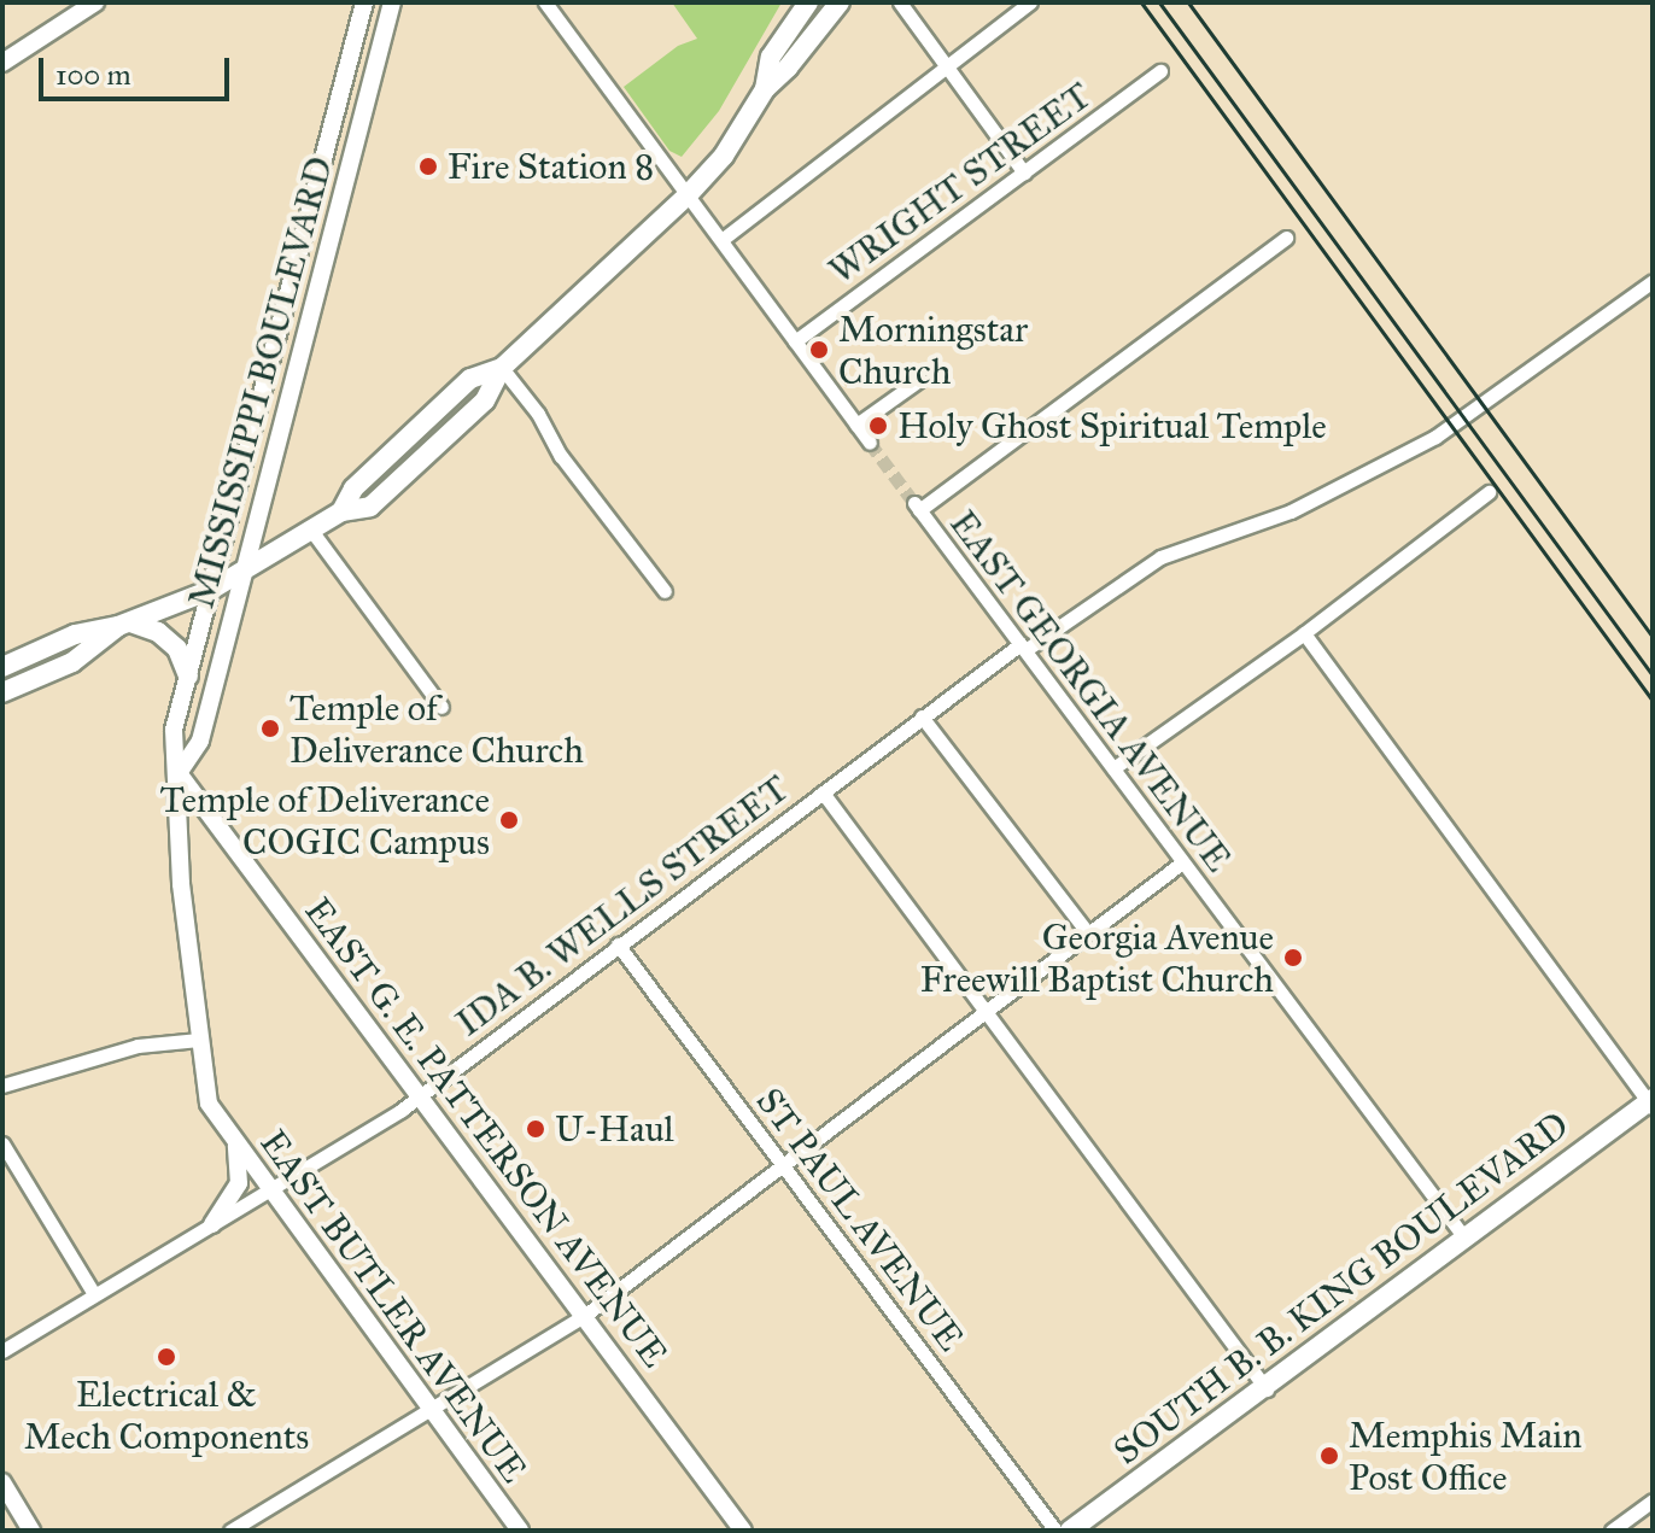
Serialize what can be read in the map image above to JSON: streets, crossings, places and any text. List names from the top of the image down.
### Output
{
  "streets": {
    "main road": ["SOUTH B. B. KING BOULEVARD"],
    "street": [
      "WRIGHT STREET",
      "MISSISSIPPI BOULEVARD",
      "EAST GEORGIA AVENUE",
      "IDA B. WELLS STREET",
      "EAST G. E. PATTERSON AVENUE",
      "ST PAUL AVENUE",
      "EAST BUTLER AVENUE"
    ]
  },
  "crossings": [
    ["MISSISSIPPI BOULEVARD", "EAST G. E. PATTERSON AVENUE"],
    ["MISSISSIPPI BOULEVARD", "EAST BUTLER AVENUE"],
    ["EAST GEORGIA AVENUE", "IDA B. WELLS STREET"],
    ["EAST GEORGIA AVENUE", "SOUTH B. B. KING BOULEVARD"],
    ["IDA B. WELLS STREET", "EAST G. E. PATTERSON AVENUE"],
    ["IDA B. WELLS STREET", "ST PAUL AVENUE"],
    ["IDA B. WELLS STREET", "EAST BUTLER AVENUE"]
  ],
  "places": [
    "Fire Station 8",
    "Morningstar Church",
    "Holy Ghost Spiritual Temple",
    "Temple of Deliverance Church",
    "Temple of Deliverance COGIC Campus",
    "Georgia Avenue Freewill Baptist Church",
    "U-Haul",
    "Electrical & Mech Components",
    "Memphis Main Post Office"
  ],
  "scale_bar": "100 m"
}
